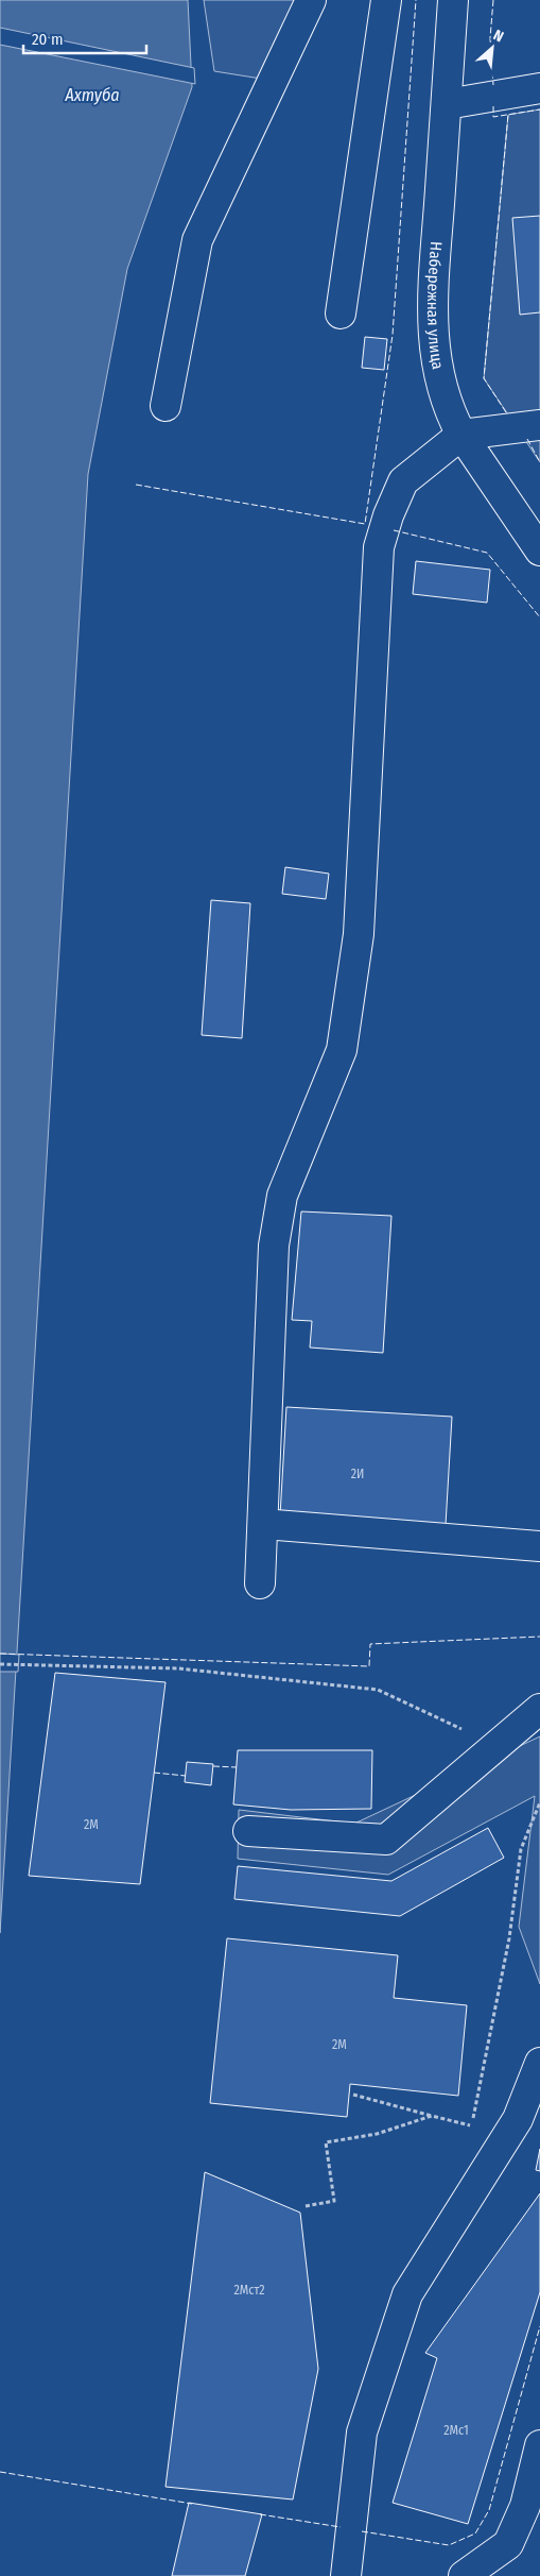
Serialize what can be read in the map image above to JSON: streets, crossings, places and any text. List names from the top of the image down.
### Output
{
  "streets": {
    "street": ["Набережная улица"]
  },
  "water": ["Ахтуба"],
  "house_numbers": [
    "2И",
    "2М",
    "2М",
    "2Мст2",
    "2Мс1"
  ],
  "scale_bar": "20 m",
  "north": "top right"
}
